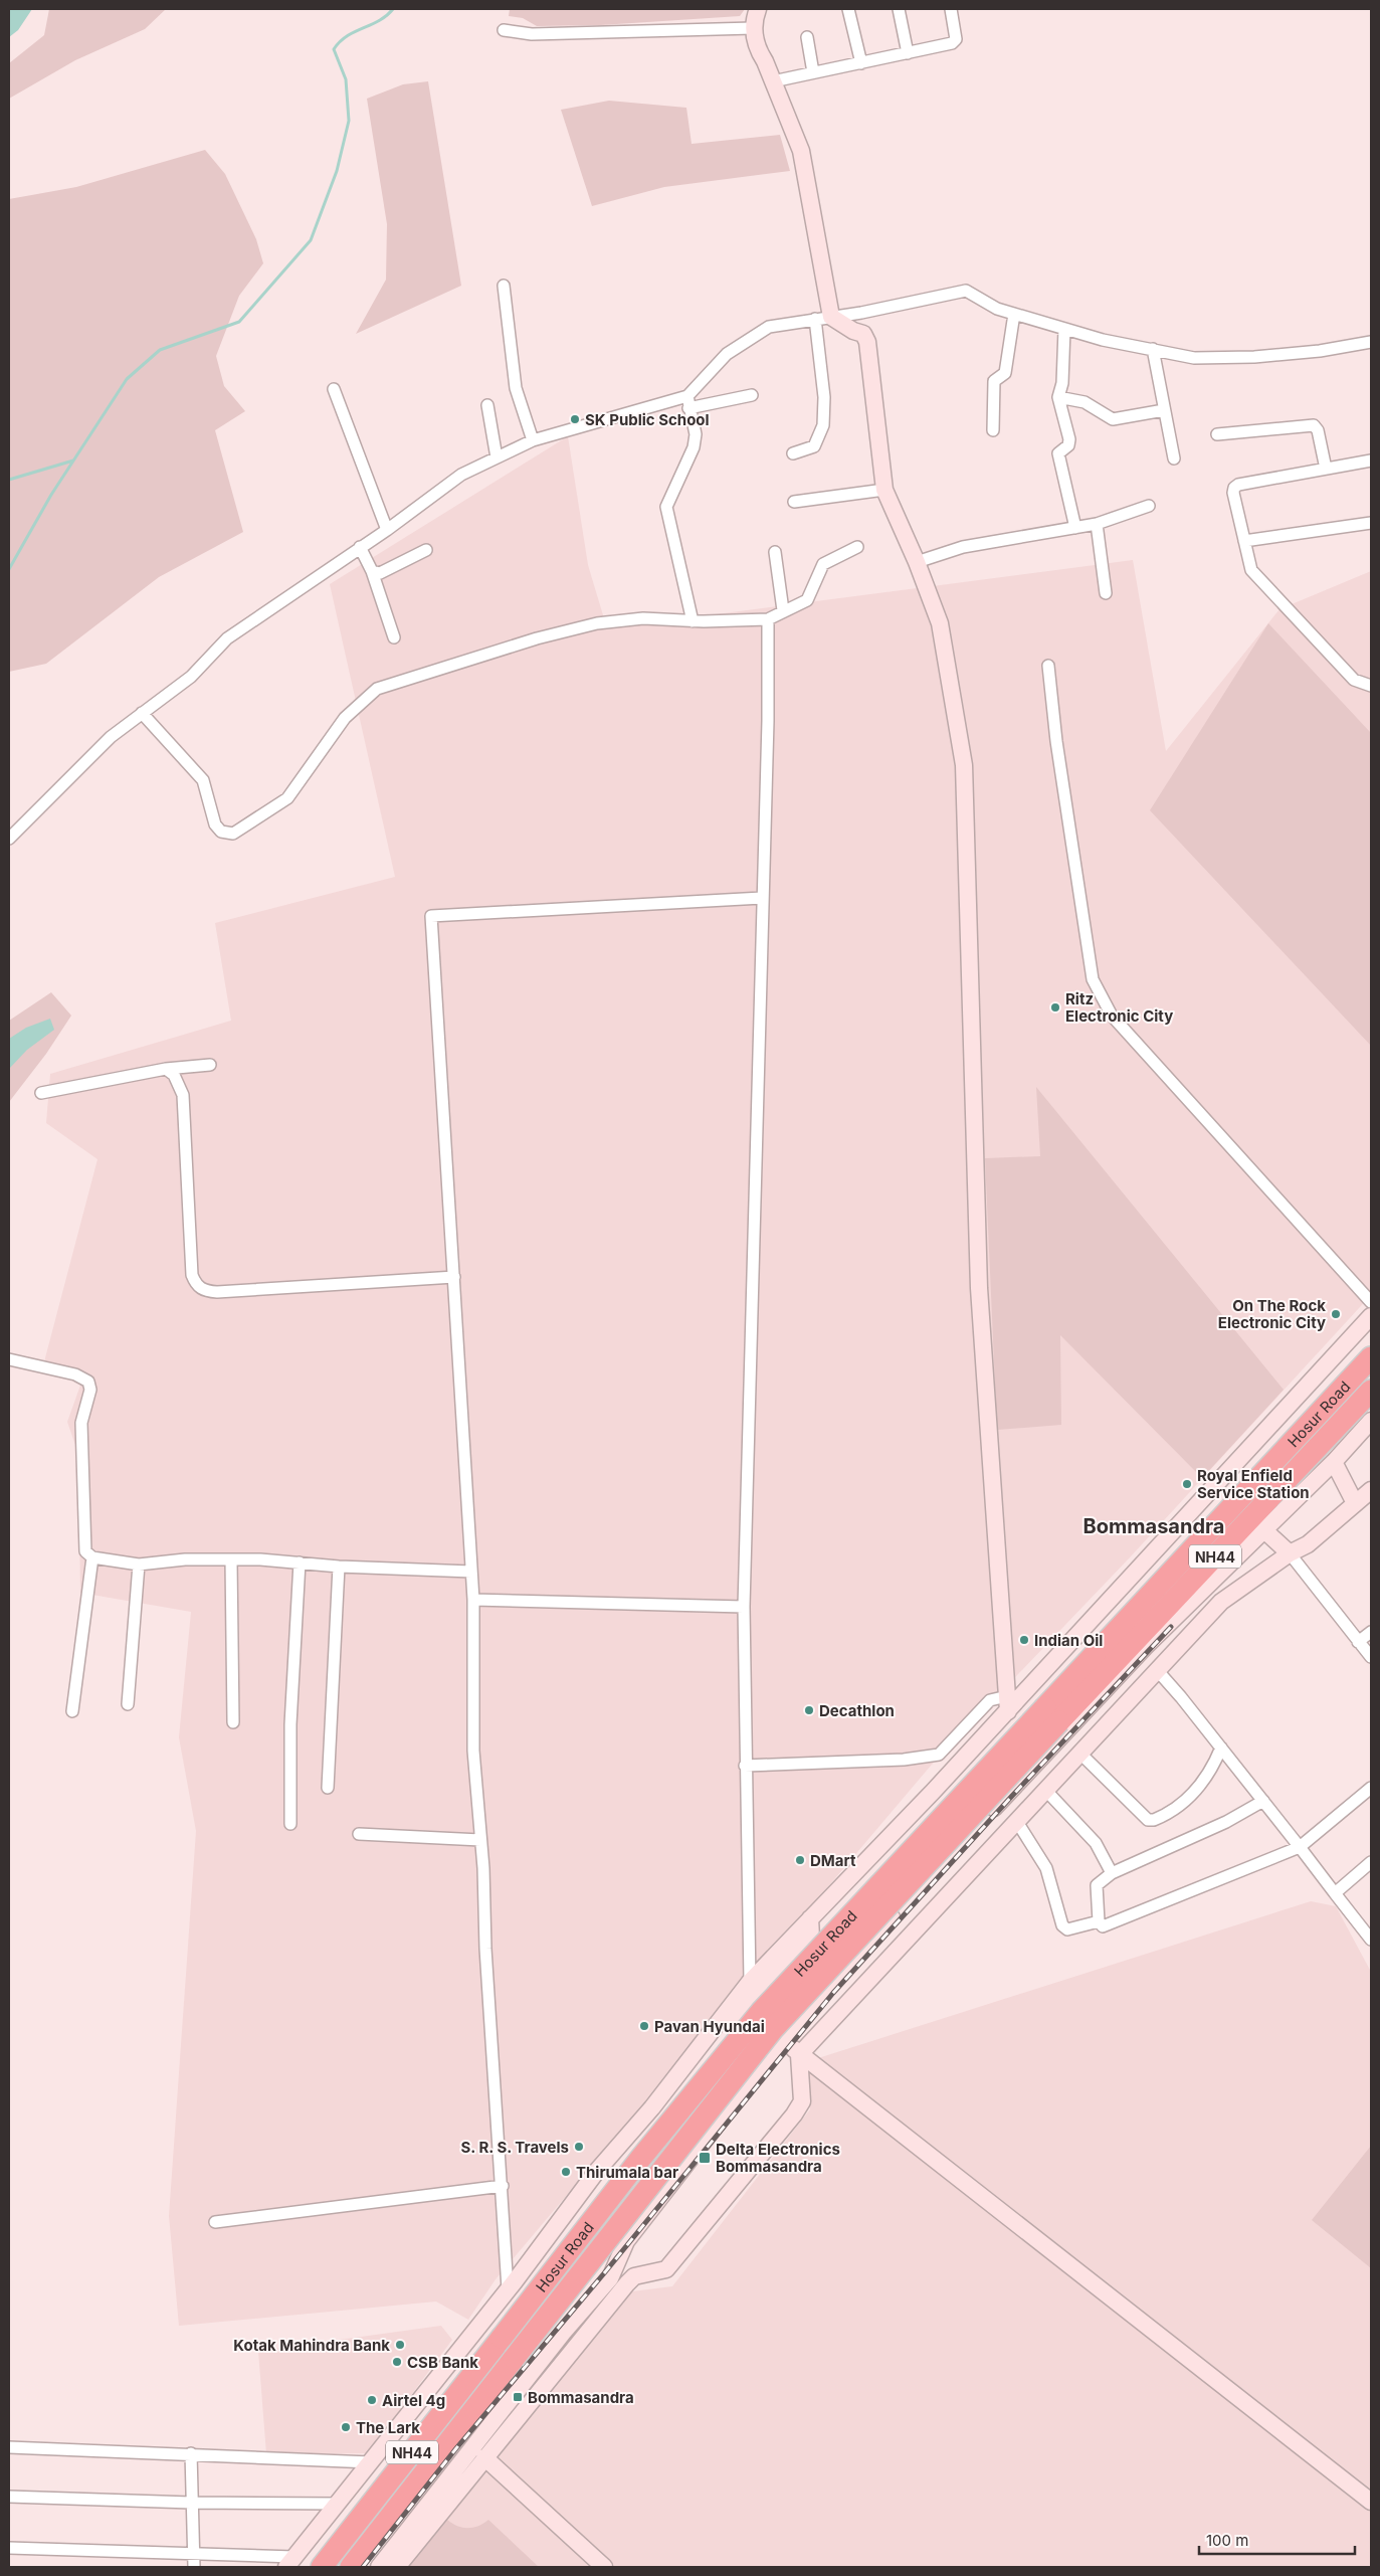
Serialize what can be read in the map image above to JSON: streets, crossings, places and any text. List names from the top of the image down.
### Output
{
  "streets": {
    "highway": ["Hosur Road", "NH44"]
  },
  "districts": ["Bommasandra"],
  "places": {
    "other": [
      "SK Public School",
      "Ritz Electronic City",
      "On The Rock Electronic City",
      "Royal Enfield Service Station",
      "Indian Oil",
      "Decathlon",
      "DMart",
      "Pavan Hyundai",
      "S. R. S. Travels",
      "Thirumala bar",
      "Kotak Mahindra Bank",
      "CSB Bank",
      "Airtel 4g",
      "The Lark"
    ],
    "transit": ["Delta Electronics Bommasandra", "Bommasandra"]
  },
  "scale_bar": "100 m"
}
